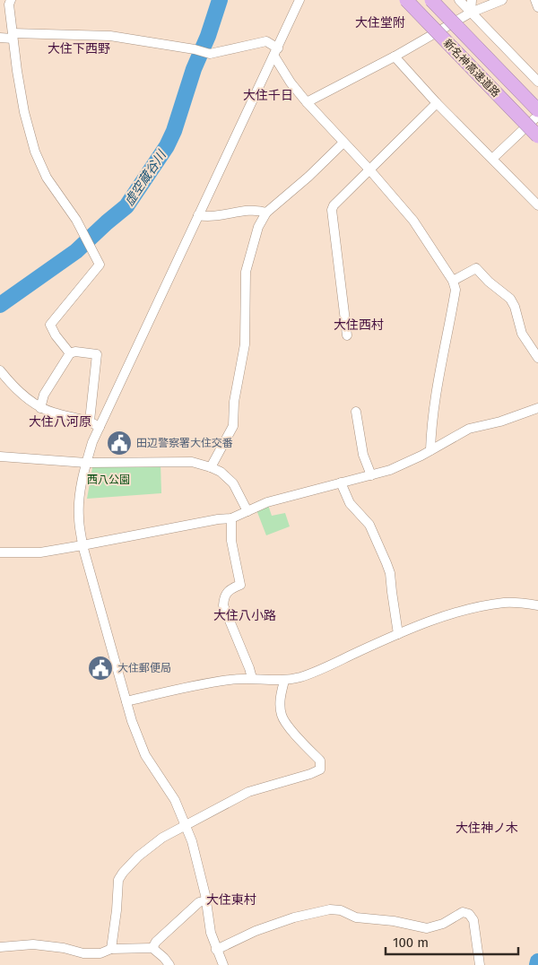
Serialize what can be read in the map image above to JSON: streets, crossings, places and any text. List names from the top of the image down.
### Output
{
  "streets": {
    "highway": ["新名神高速道路"]
  },
  "districts": [
    "大住堂附",
    "大住下西野",
    "大住千日",
    "大住西村",
    "大住八河原",
    "大住八小路",
    "大住神ノ木",
    "大住東村"
  ],
  "water": ["虚空蔵谷川"],
  "parks": ["西八公園"],
  "places": {
    "public building": ["田辺警察署大住交番", "大住郵便局"]
  },
  "scale_bar": "100 m"
}
